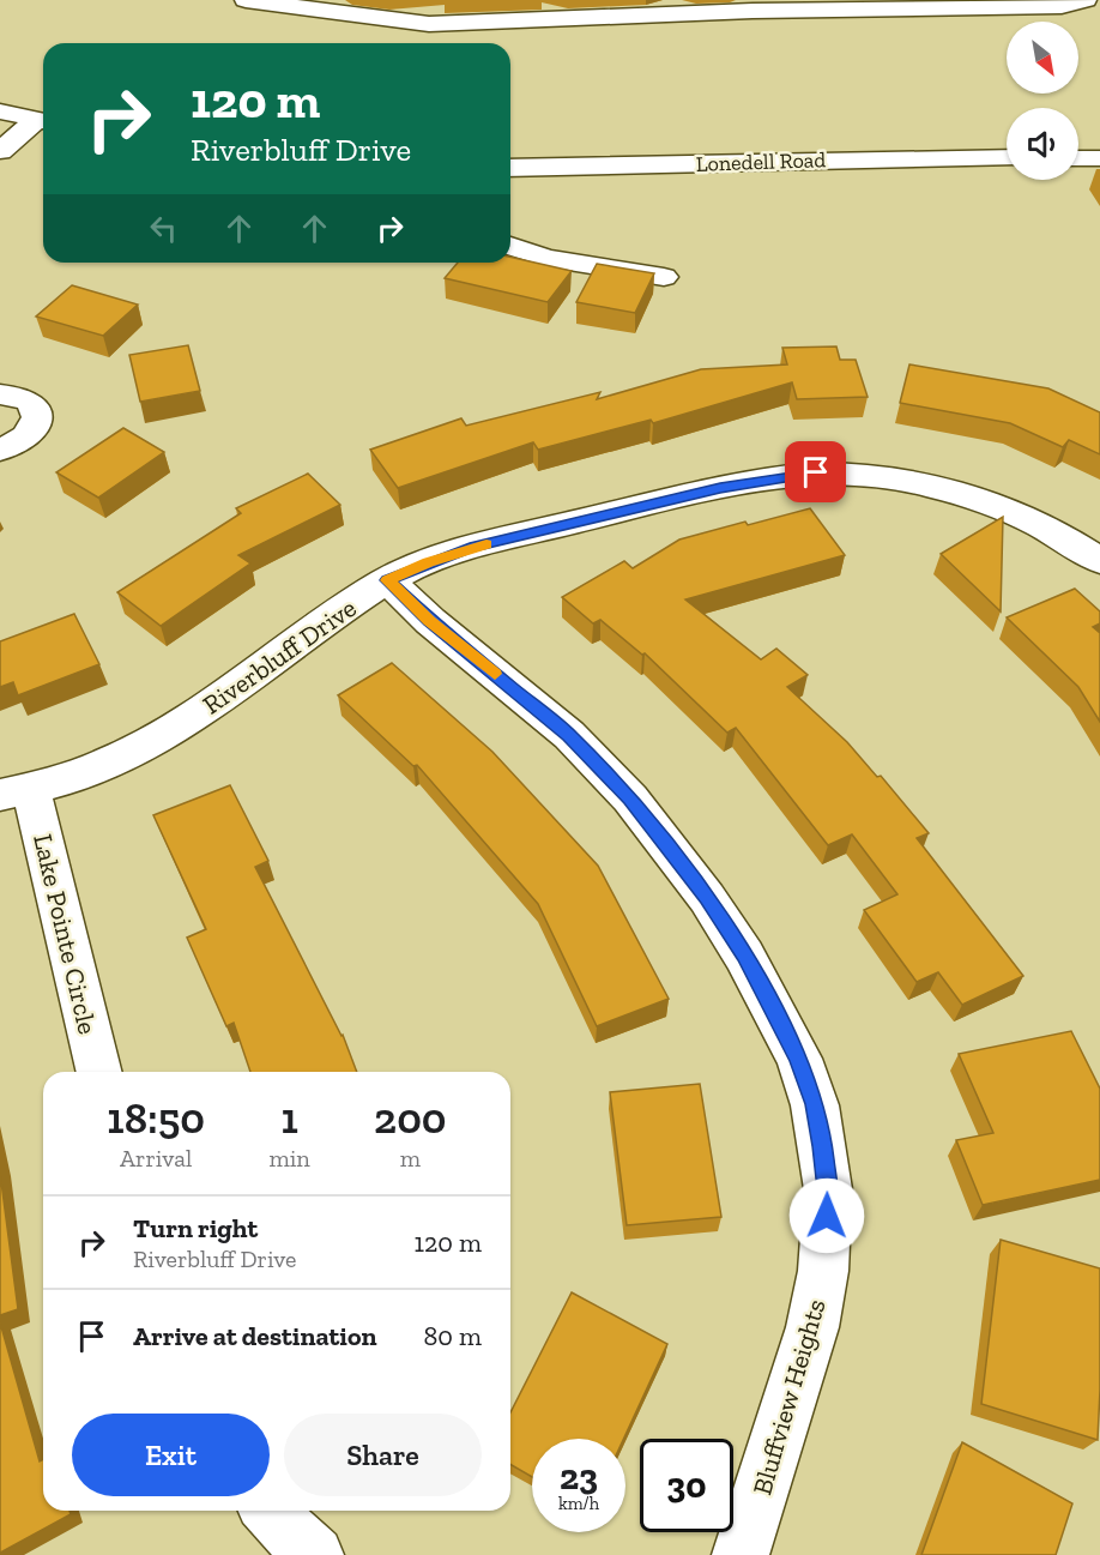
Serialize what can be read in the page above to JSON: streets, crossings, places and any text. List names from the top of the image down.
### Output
{
  "streets": {
    "street": [
      "Lonedell Road",
      "Riverbluff Drive",
      "Lake Pointe Circle",
      "Bluffview Heights"
    ]
  },
  "crossings": [
    ["Riverbluff Drive", "Lake Pointe Circle"],
    ["Riverbluff Drive", "Bluffview Heights"]
  ],
  "north": "bottom right",
  "page": {
    "turn": ["120 m", "Riverbluff Drive"],
    "eta": [
      "18:50",
      "Arrival",
      "1",
      "min",
      "200",
      "m"
    ],
    "list": [
      {
        "name": "Turn right",
        "note": "Riverbluff Drive",
        "value": "120 m"
      },
      {
        "name": "Arrive at destination",
        "value": "80 m"
      }
    ],
    "buttons": ["Exit", "Share"],
    "speed": "23 km/h",
    "limit": "30"
  }
}
